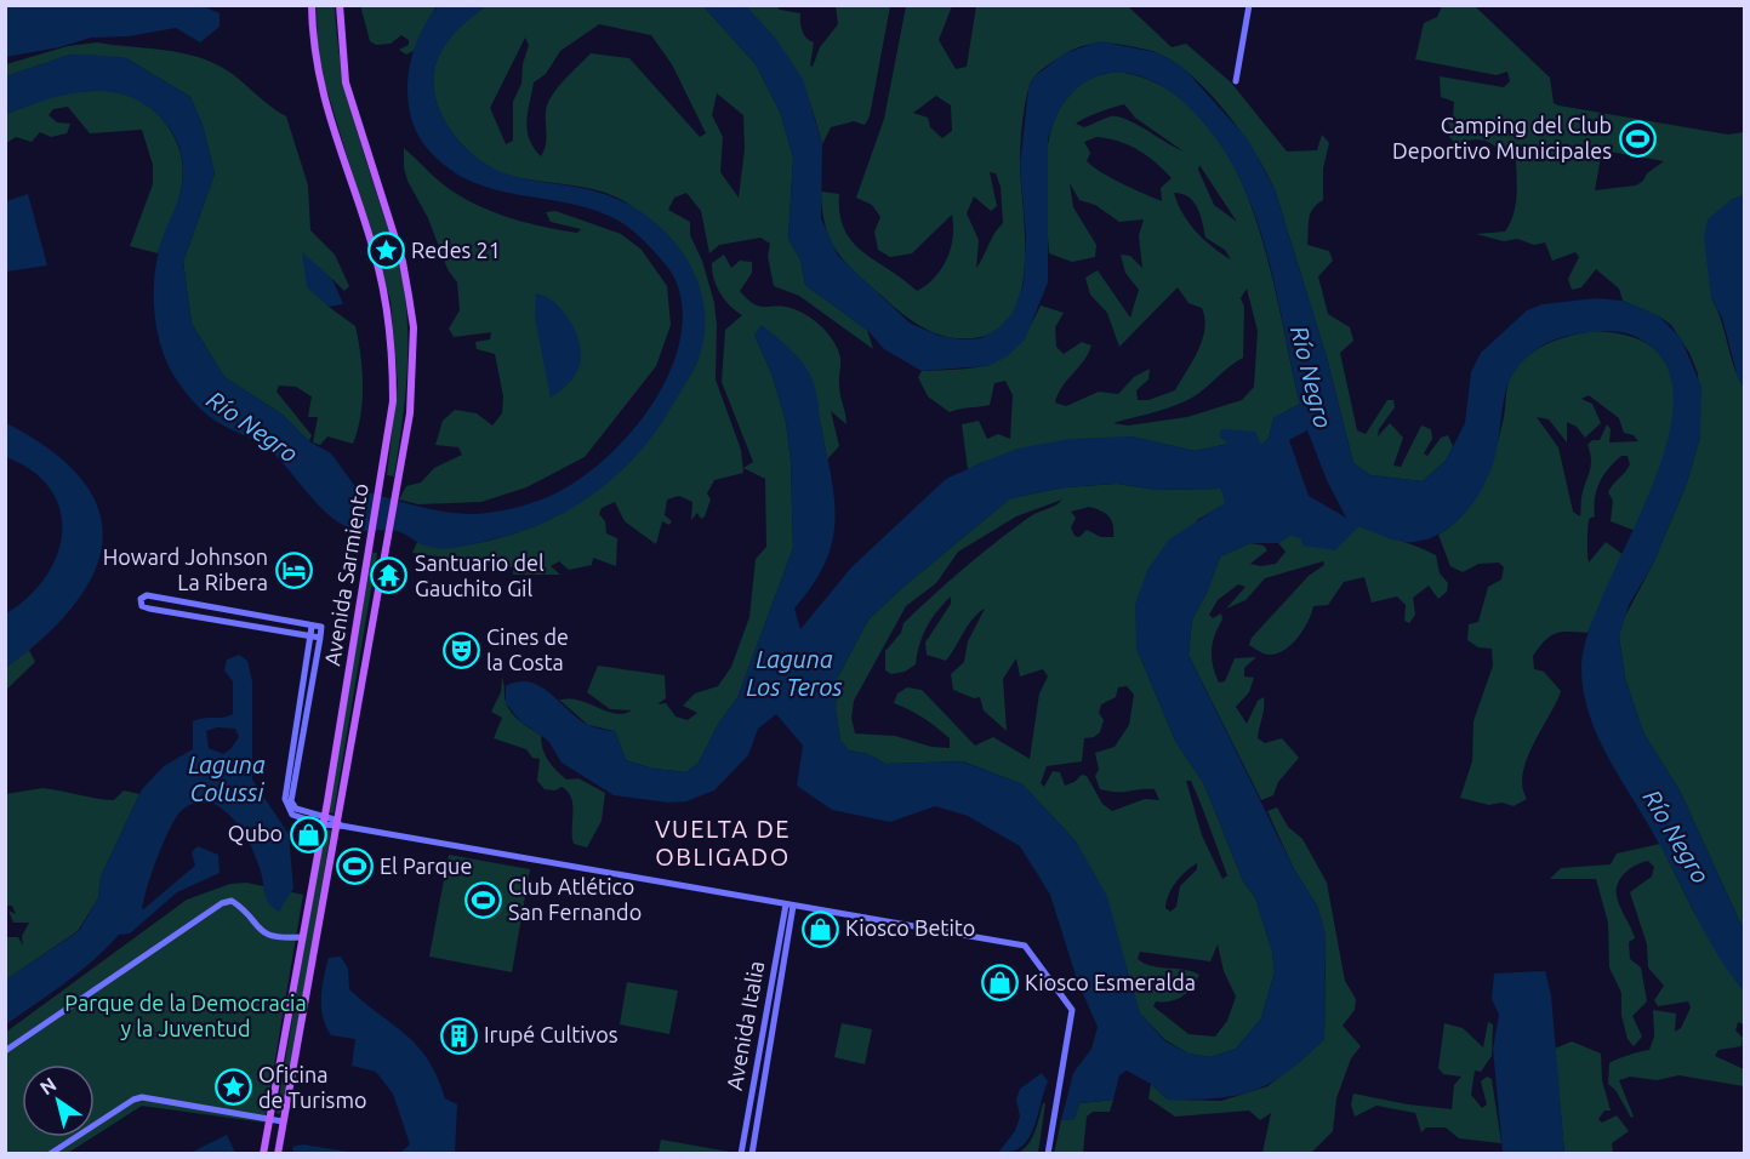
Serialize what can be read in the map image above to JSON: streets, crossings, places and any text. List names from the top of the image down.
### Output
{
  "streets": {
    "main road": ["Avenida Sarmiento"],
    "street": ["Avenida Italia"]
  },
  "districts": ["VUELTA DE OBLIGADO"],
  "water": ["Río Negro", "Laguna Los Teros", "Laguna Colussi"],
  "parks": ["Parque de la Democracia y la Juventud"],
  "places": {
    "sports": ["Camping del Club Deportivo Municipales", "El Parque", "Club Atlético San Fernando"],
    "place": ["Redes 21", "Oficina de Turismo"],
    "hotel": ["Howard Johnson La Ribera"],
    "temple": ["Santuario del Gauchito Gil"],
    "theatre": ["Cines de la Costa"],
    "shop": ["Qubo", "Kiosco Betito", "Kiosco Esmeralda"],
    "building": ["Irupé Cultivos"]
  },
  "north": "top left"
}
